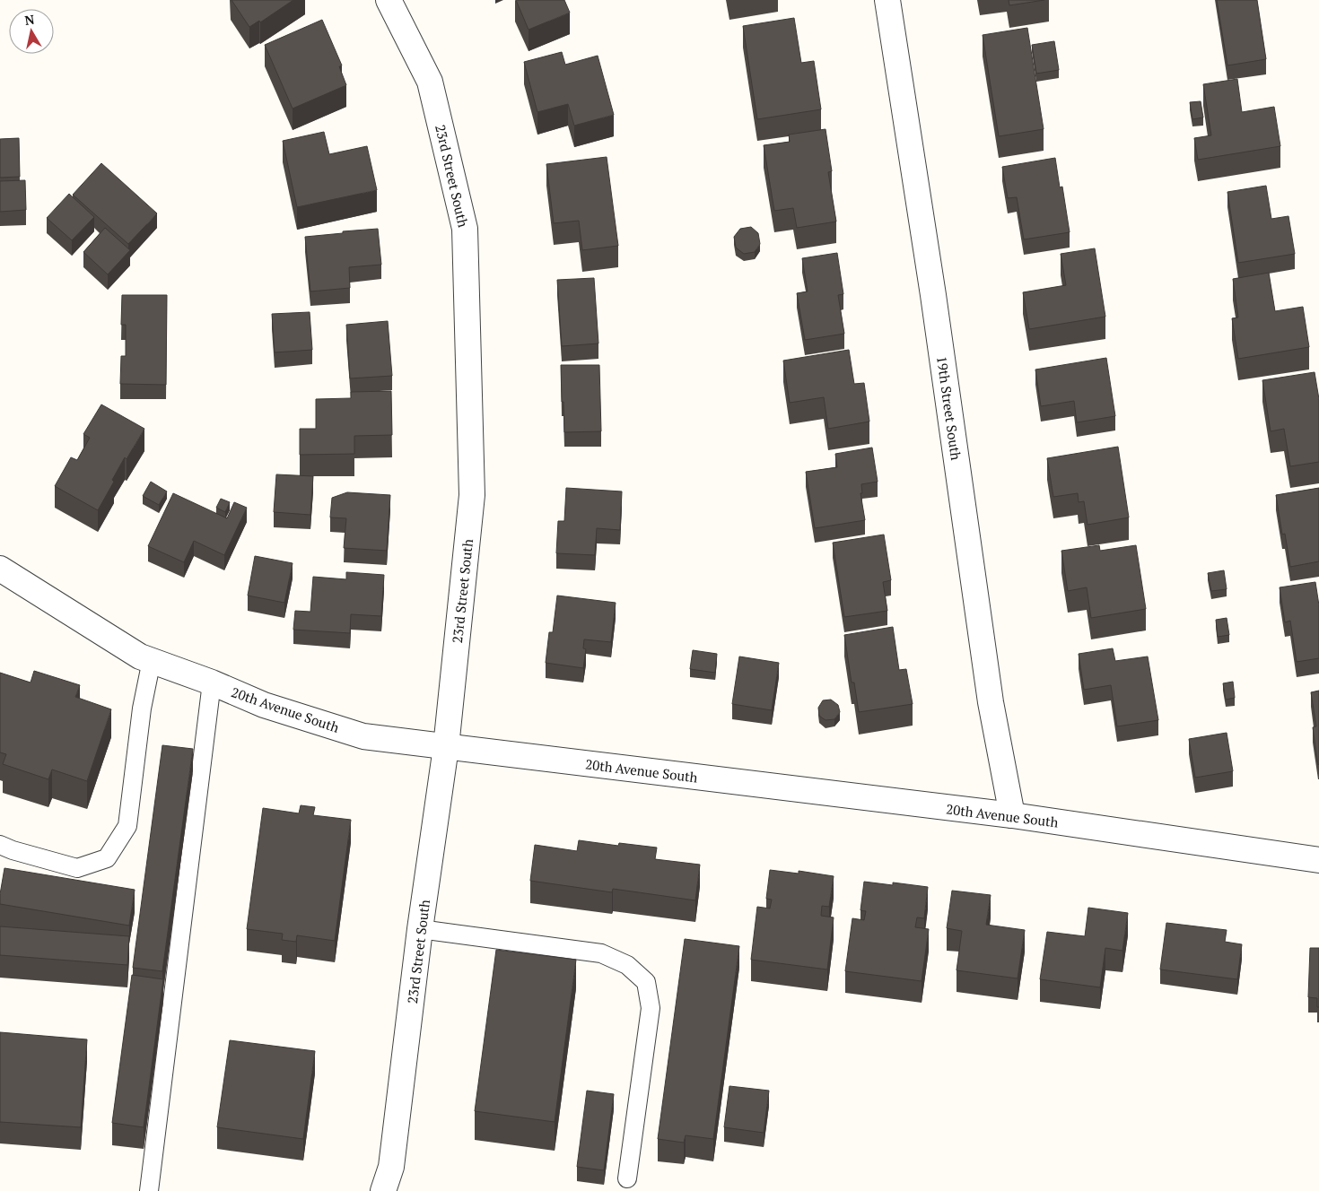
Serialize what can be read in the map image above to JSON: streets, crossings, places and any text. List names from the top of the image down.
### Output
{
  "streets": {
    "street": ["23rd Street South", "19th Street South", "20th Avenue South"]
  },
  "crossings": [
    ["23rd Street South", "20th Avenue South"],
    ["19th Street South", "20th Avenue South"]
  ],
  "north": "top"
}
